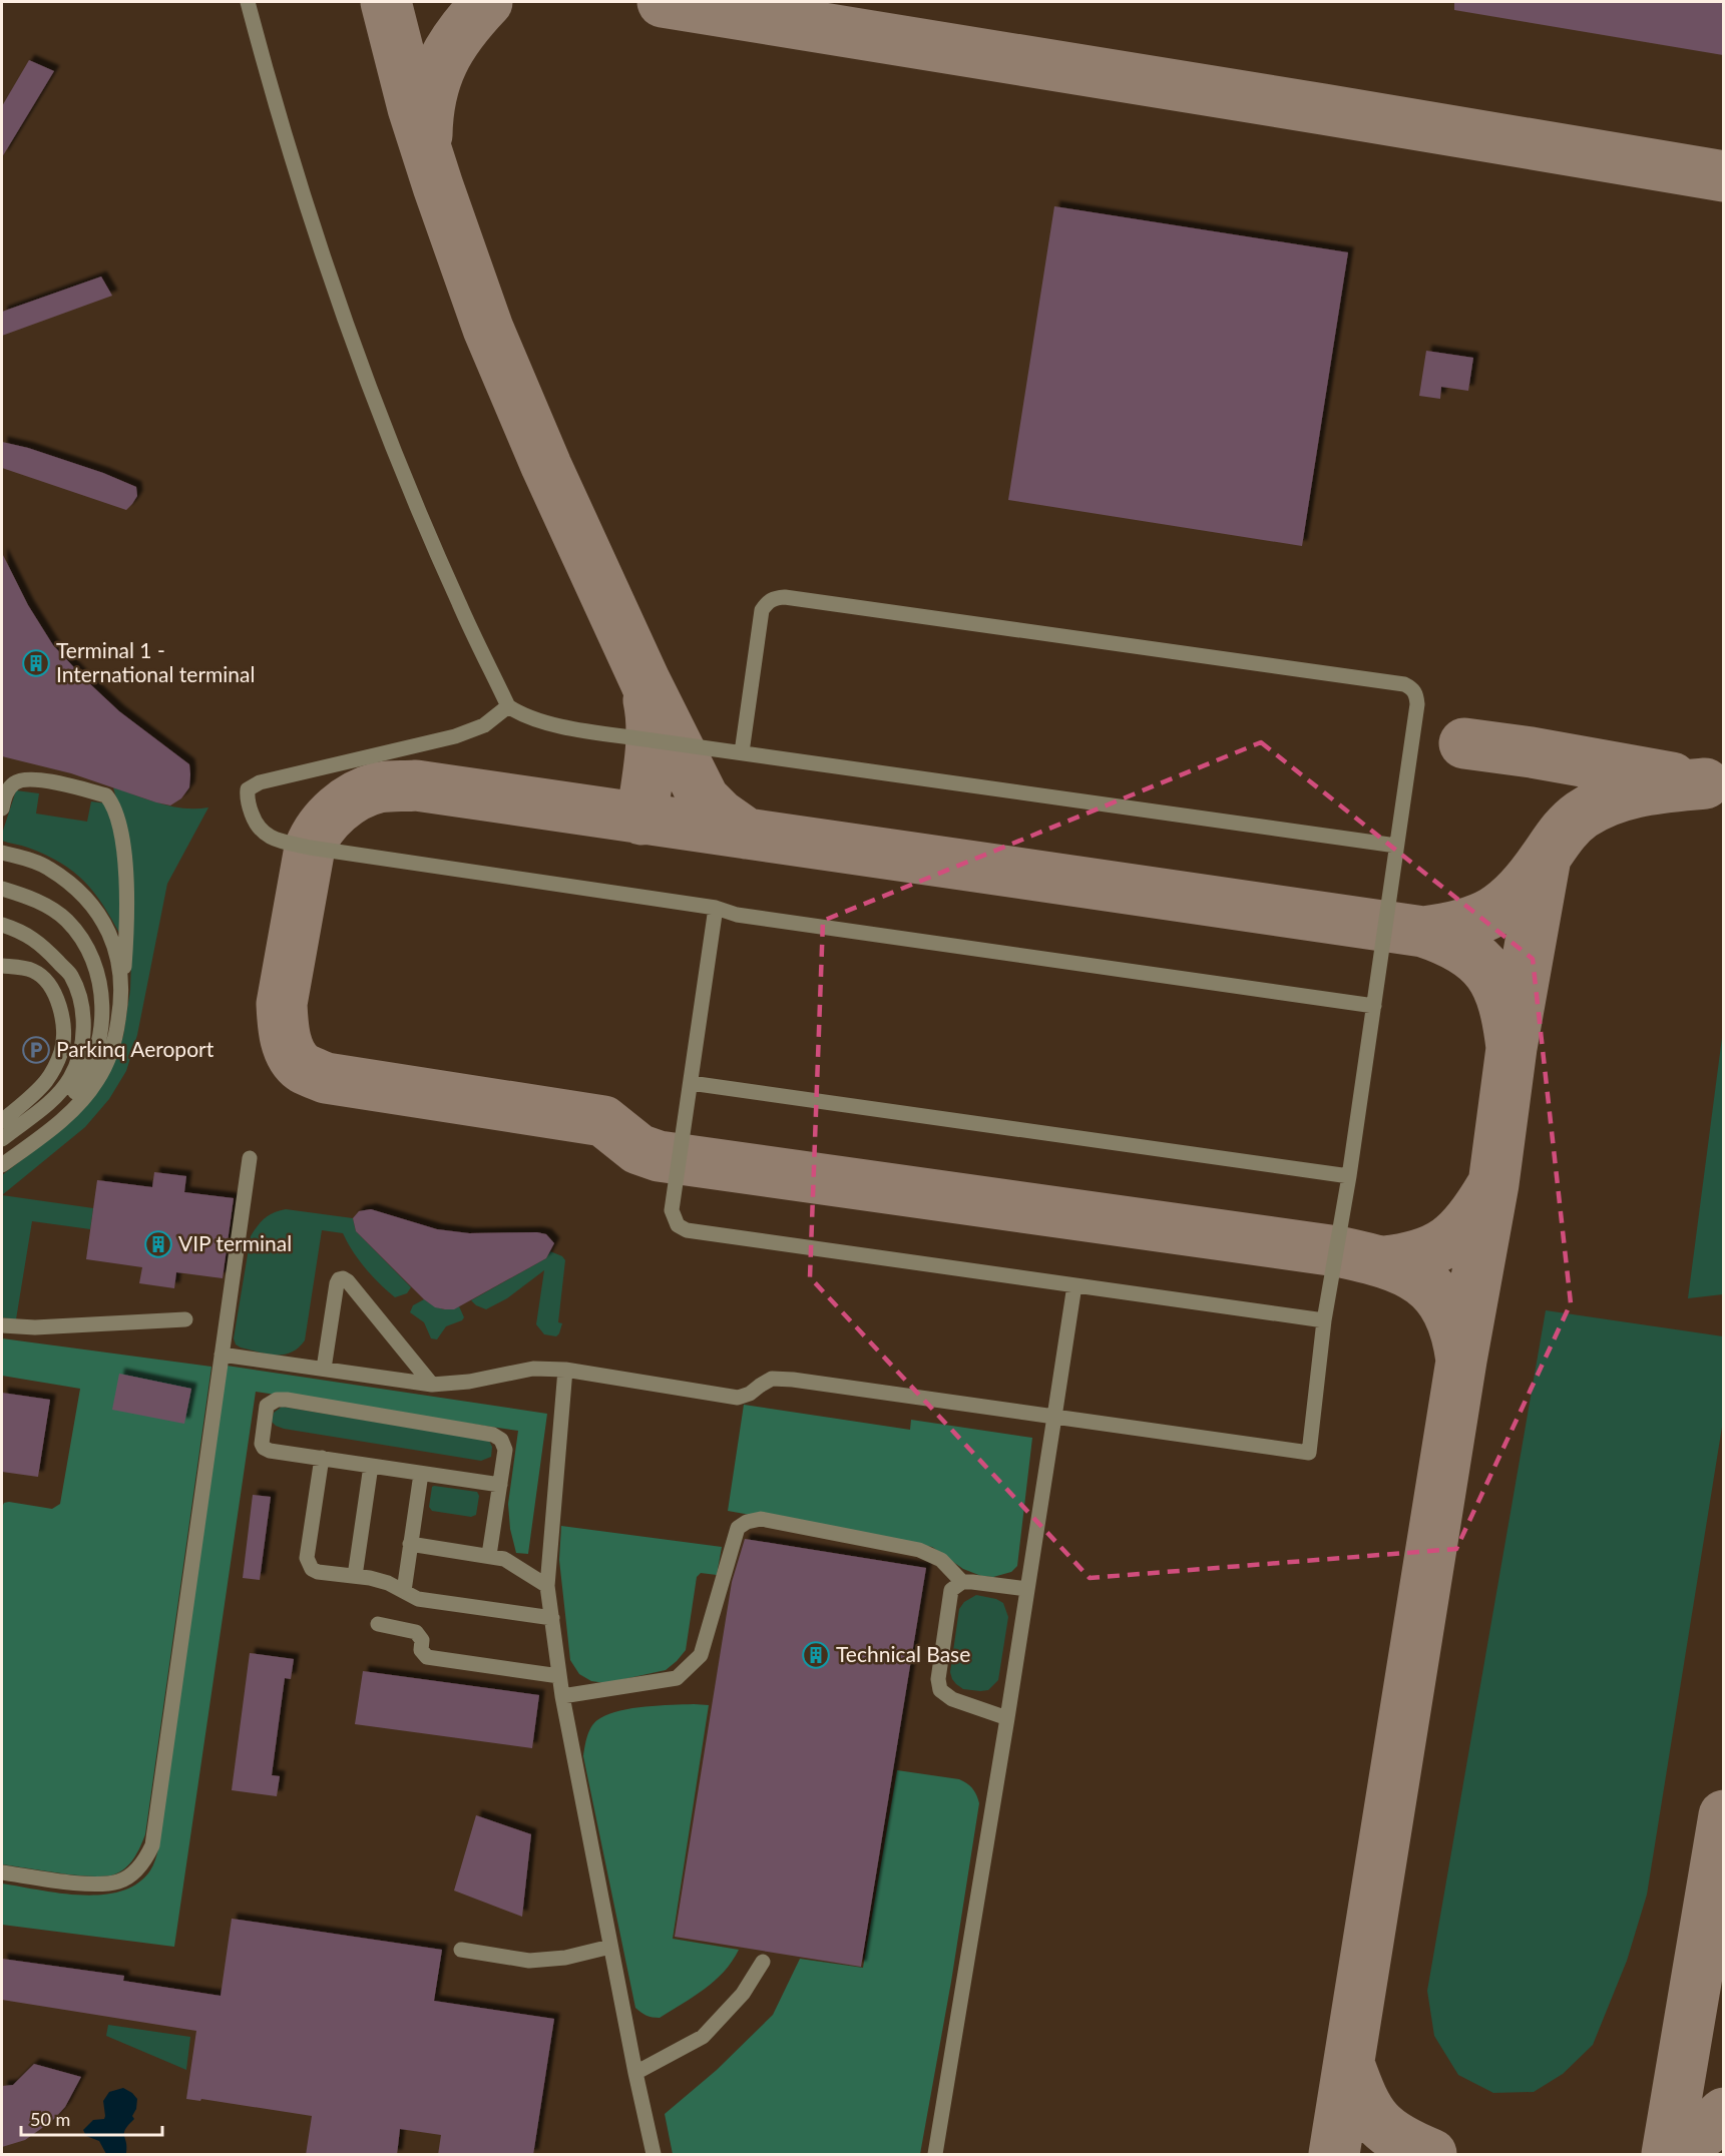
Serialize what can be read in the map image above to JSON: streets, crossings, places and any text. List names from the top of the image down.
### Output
{
  "places": {
    "building": ["Terminal 1 - International terminal", "VIP terminal", "Technical Base"],
    "parking": ["Parkinq Aeroport"]
  },
  "scale_bar": "50 m"
}
